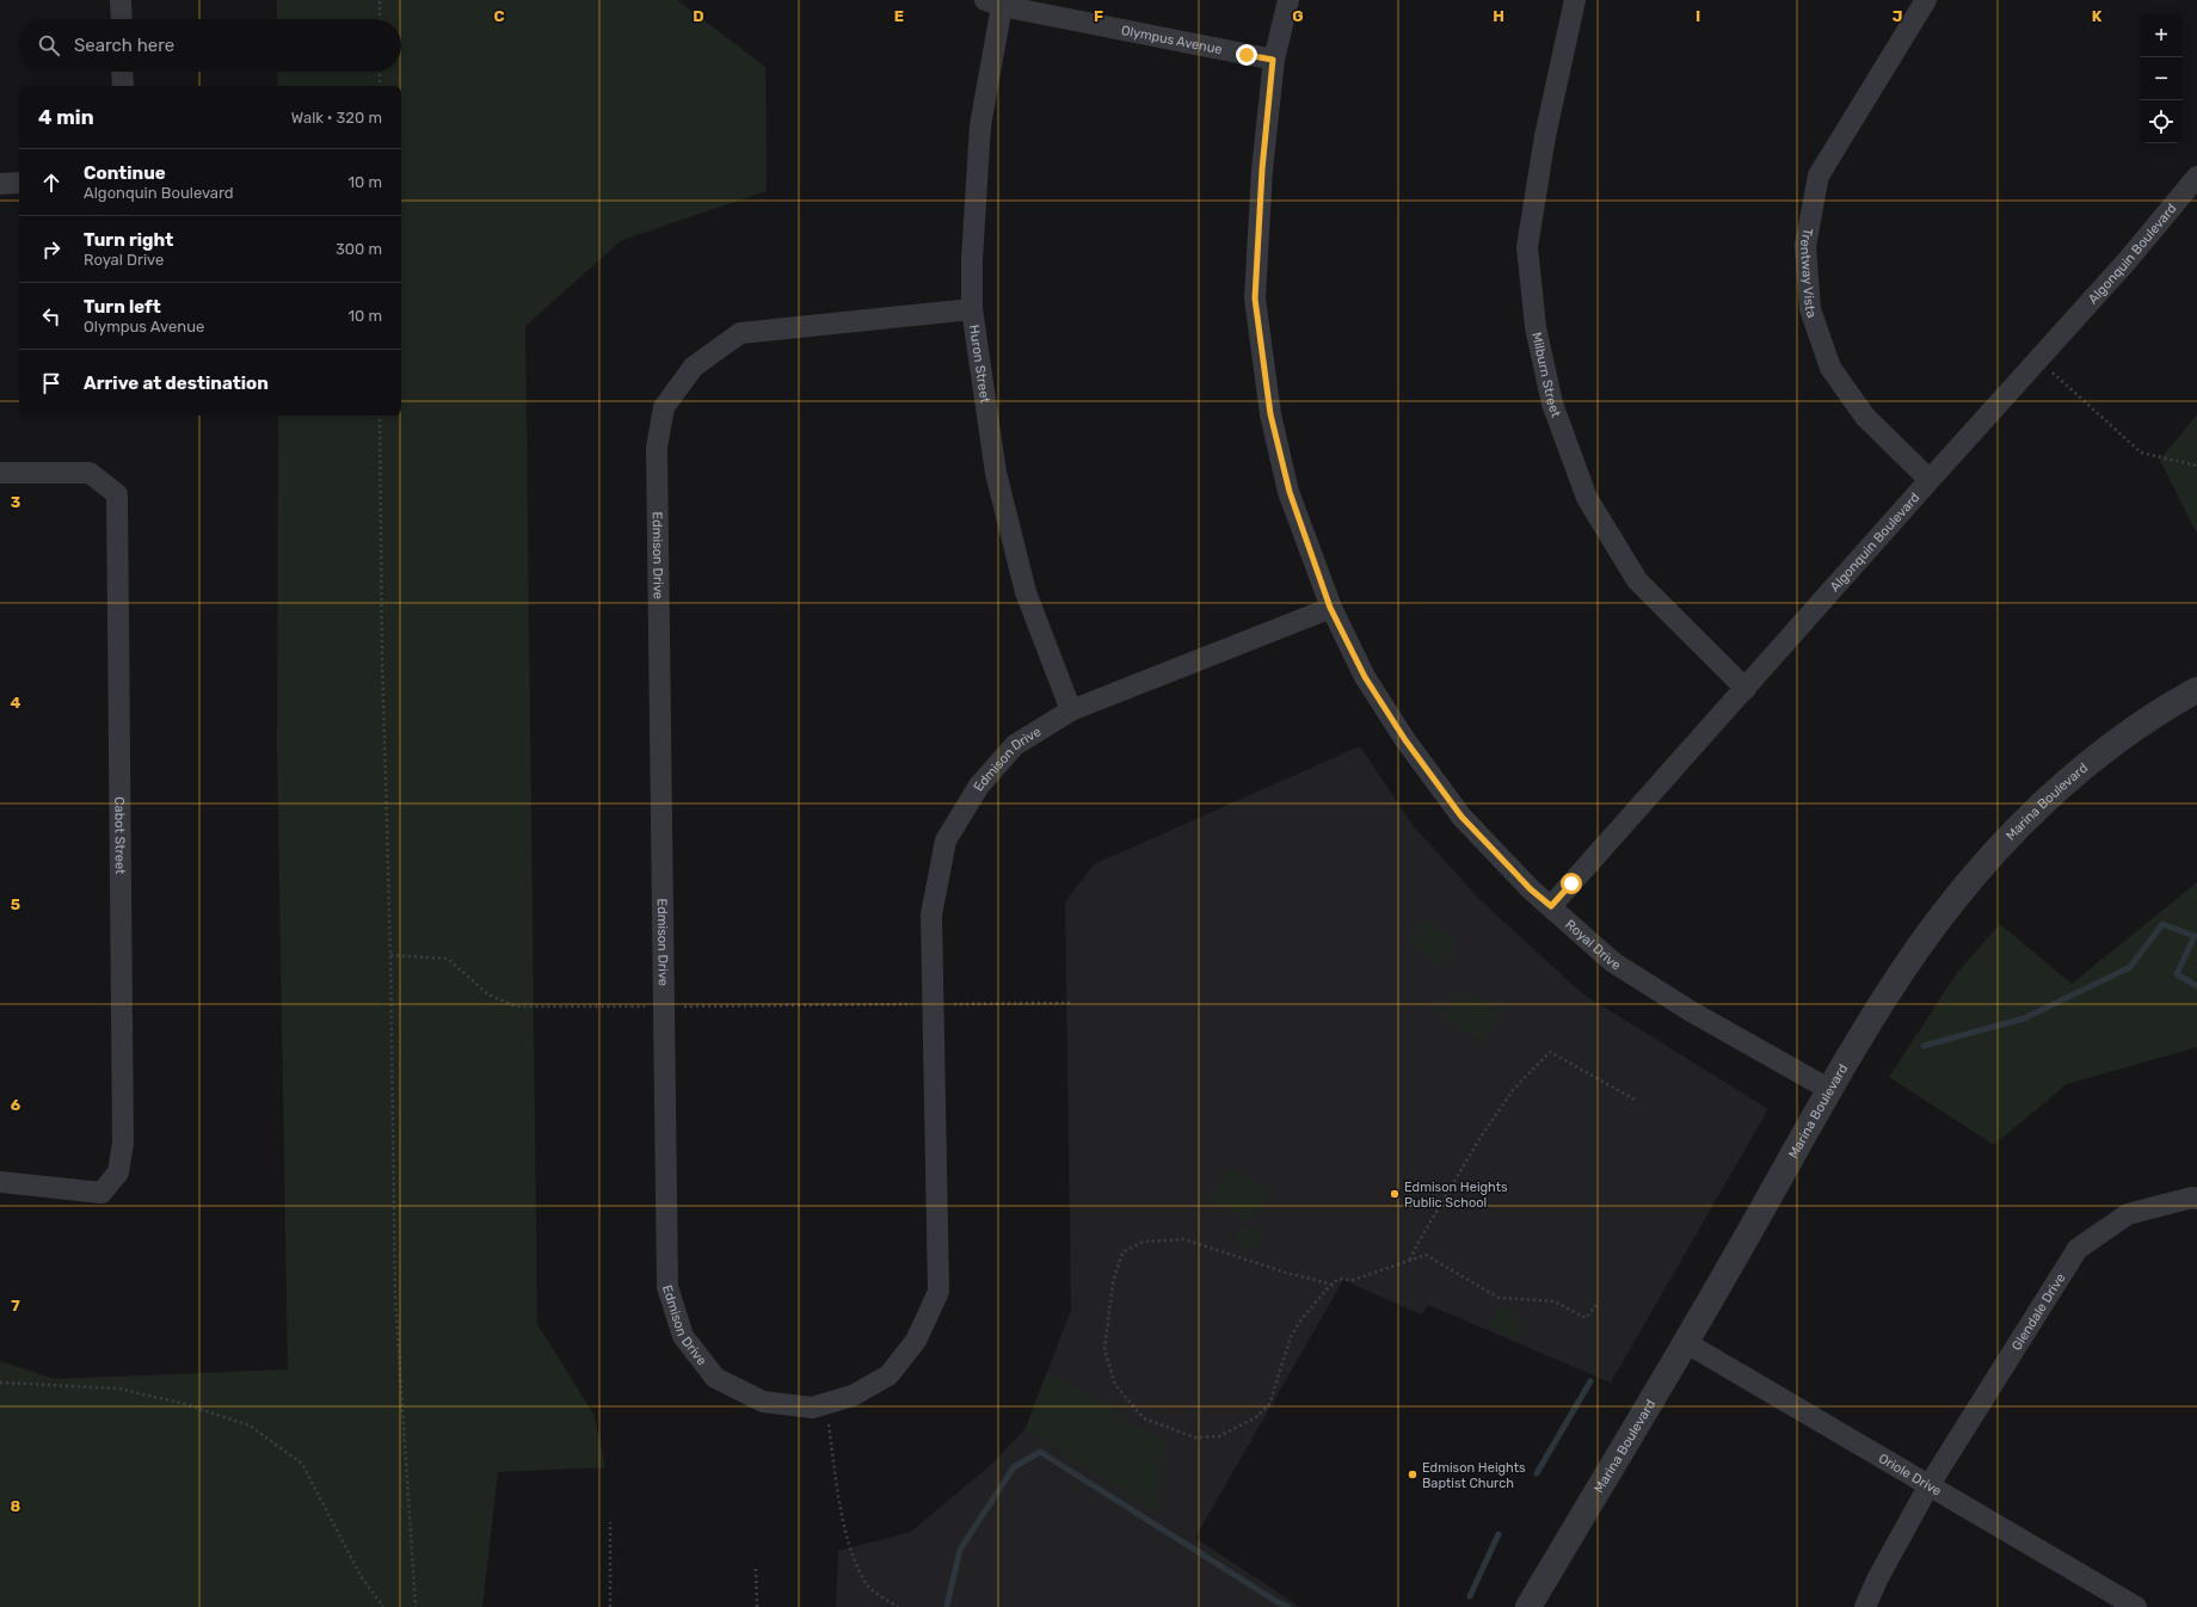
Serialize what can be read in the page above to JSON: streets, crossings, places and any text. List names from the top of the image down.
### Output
{
  "streets": {
    "street": [
      "Olympus Avenue",
      "Algonquin Boulevard",
      "Trentway Vista",
      "Huron Street",
      "Milburn Street",
      "Edmison Drive",
      "Marina Boulevard",
      "Cabot Street",
      "Royal Drive",
      "Glendale Drive",
      "Oriole Drive"
    ]
  },
  "crossings": [
    ["Olympus Avenue", "Huron Street"],
    ["Olympus Avenue", "Royal Drive"],
    ["Algonquin Boulevard", "Trentway Vista"],
    ["Algonquin Boulevard", "Milburn Street"],
    ["Algonquin Boulevard", "Royal Drive"],
    ["Huron Street", "Edmison Drive"],
    ["Edmison Drive", "Royal Drive"],
    ["Marina Boulevard", "Royal Drive"],
    ["Marina Boulevard", "Oriole Drive"],
    ["Glendale Drive", "Oriole Drive"]
  ],
  "places": ["Edmison Heights Public School", "Edmison Heights Baptist Church"],
  "page": {
    "map_buttons": ["+", "−"],
    "search": "Search here",
    "heading": ["4 min", "Walk · 320 m"],
    "list": [
      ["Continue", "Algonquin Boulevard", "10 m"],
      ["Turn right", "Royal Drive", "300 m"],
      ["Turn left", "Olympus Avenue", "10 m"],
      "Arrive at destination"
    ]
  },
  "grid": {
    "columns": [
      "C",
      "D",
      "E",
      "F",
      "G",
      "H",
      "I",
      "J",
      "K"
    ],
    "rows": [
      "3",
      "4",
      "5",
      "6",
      "7",
      "8"
    ]
  }
}
